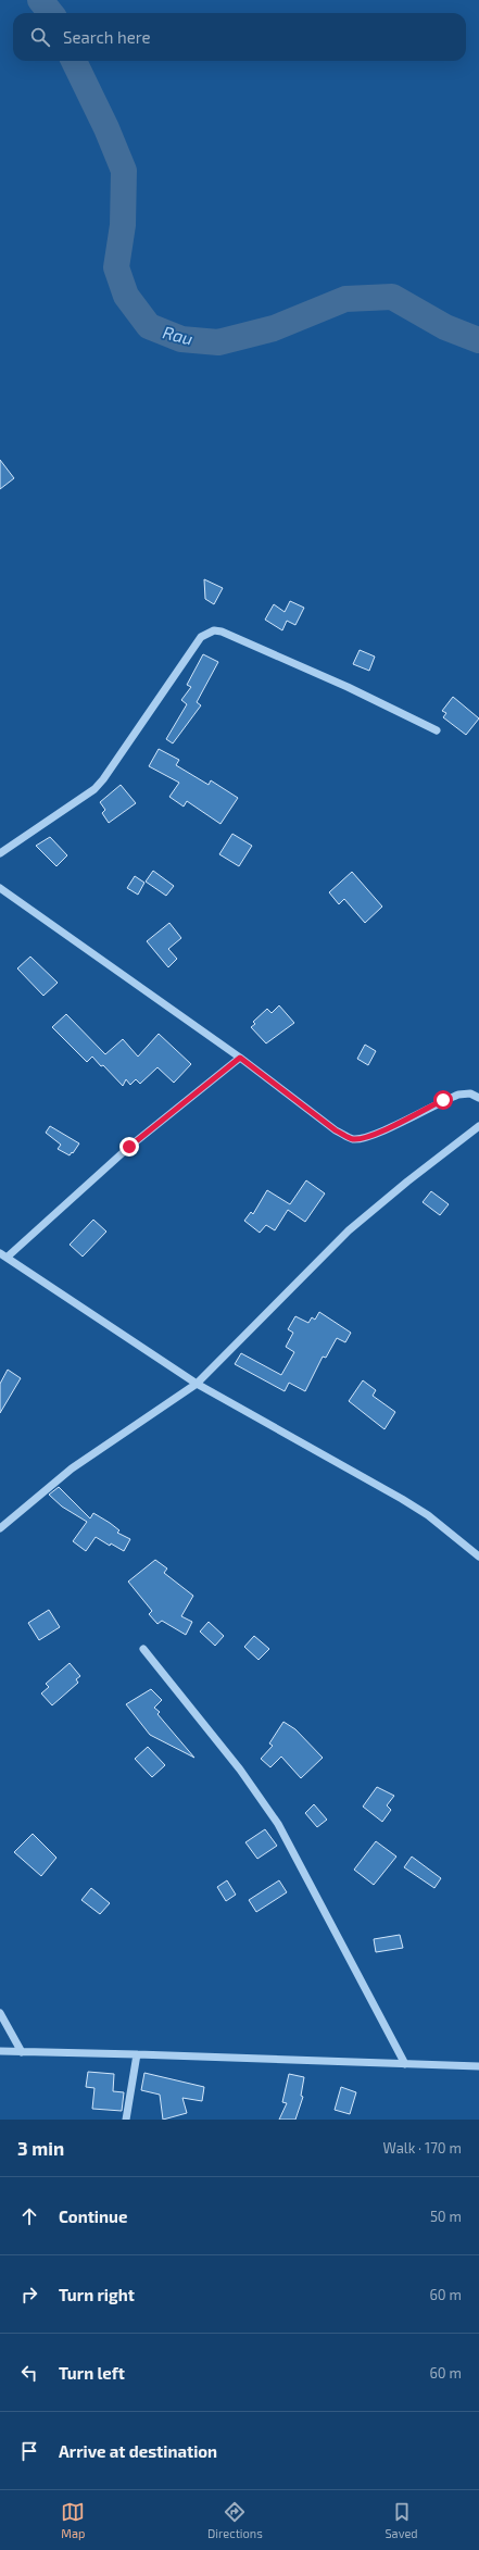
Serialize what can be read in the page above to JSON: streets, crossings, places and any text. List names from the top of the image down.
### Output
{
  "water": ["Rau"],
  "page": {
    "search": "Search here",
    "heading": ["3 min", "Walk · 170 m"],
    "list": [
      ["Continue", "50 m"],
      ["Turn right", "60 m"],
      ["Turn left", "60 m"],
      "Arrive at destination"
    ],
    "nav": ["Map", "Directions", "Saved"]
  }
}
